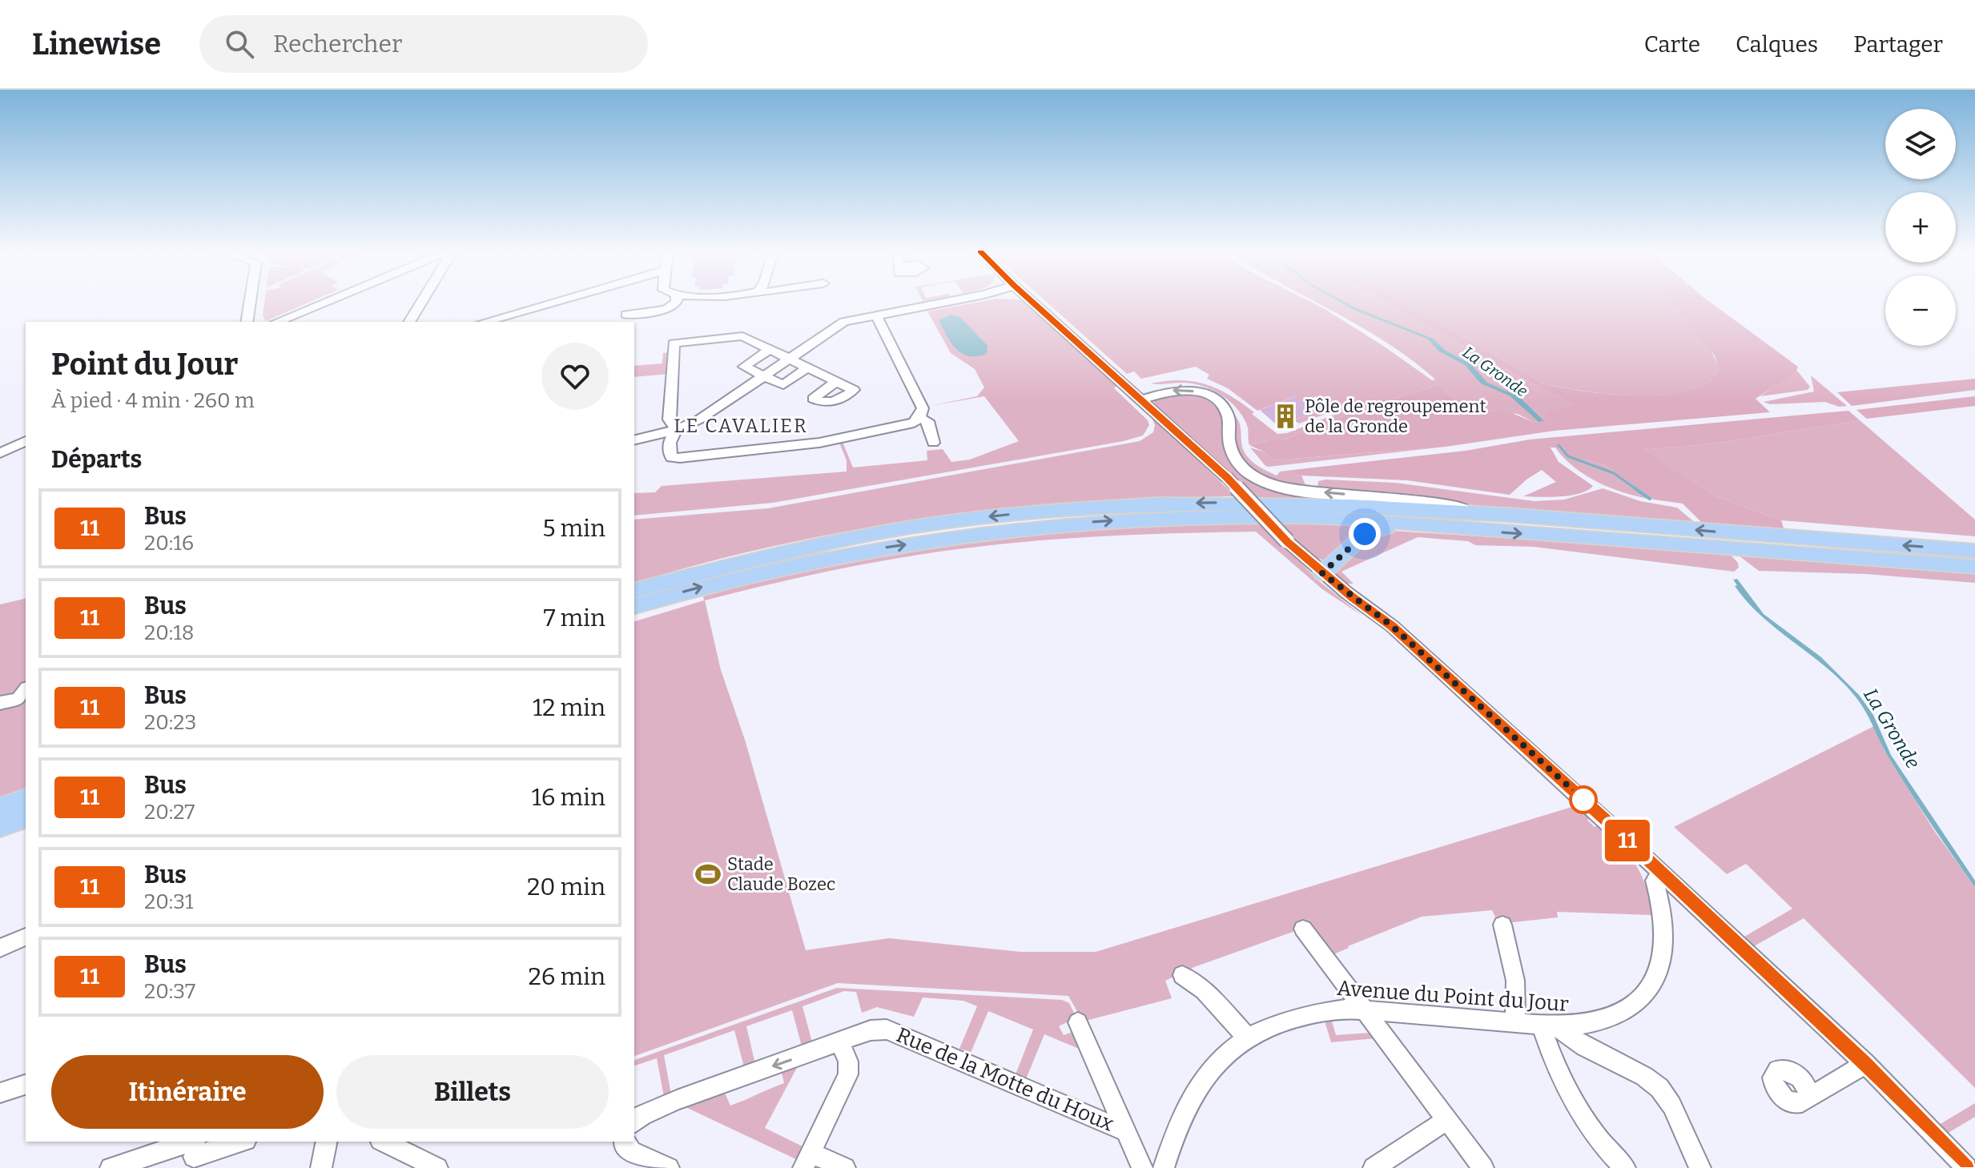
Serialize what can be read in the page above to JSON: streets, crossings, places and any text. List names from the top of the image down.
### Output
{
  "streets": {
    "street": ["Avenue du Point du Jour", "Rue de la Motte du Houx"]
  },
  "districts": ["LE CAVALIER"],
  "water": ["La Gronde"],
  "places": {
    "building": ["Pôle de regroupement de la Gronde"],
    "sports": ["Stade Claude Bozec"]
  },
  "lines": ["bus line 11"],
  "page": {
    "header": "Linewise",
    "search": "Rechercher",
    "nav": ["Carte", "Calques", "Partager"],
    "on_map": "11",
    "map_buttons": ["+", "−"],
    "heading": [
      ["Point du Jour", "À pied · 4 min · 260 m"],
      "Départs"
    ],
    "list": [
      {
        "mark": "11",
        "name": "Bus",
        "note": "20:16",
        "value": "5 min"
      },
      {
        "mark": "11",
        "name": "Bus",
        "note": "20:18",
        "value": "7 min"
      },
      {
        "mark": "11",
        "name": "Bus",
        "note": "20:23",
        "value": "12 min"
      },
      {
        "mark": "11",
        "name": "Bus",
        "note": "20:27",
        "value": "16 min"
      },
      {
        "mark": "11",
        "name": "Bus",
        "note": "20:31",
        "value": "20 min"
      },
      {
        "mark": "11",
        "name": "Bus",
        "note": "20:37",
        "value": "26 min"
      }
    ],
    "buttons": ["Itinéraire", "Billets"]
  }
}
